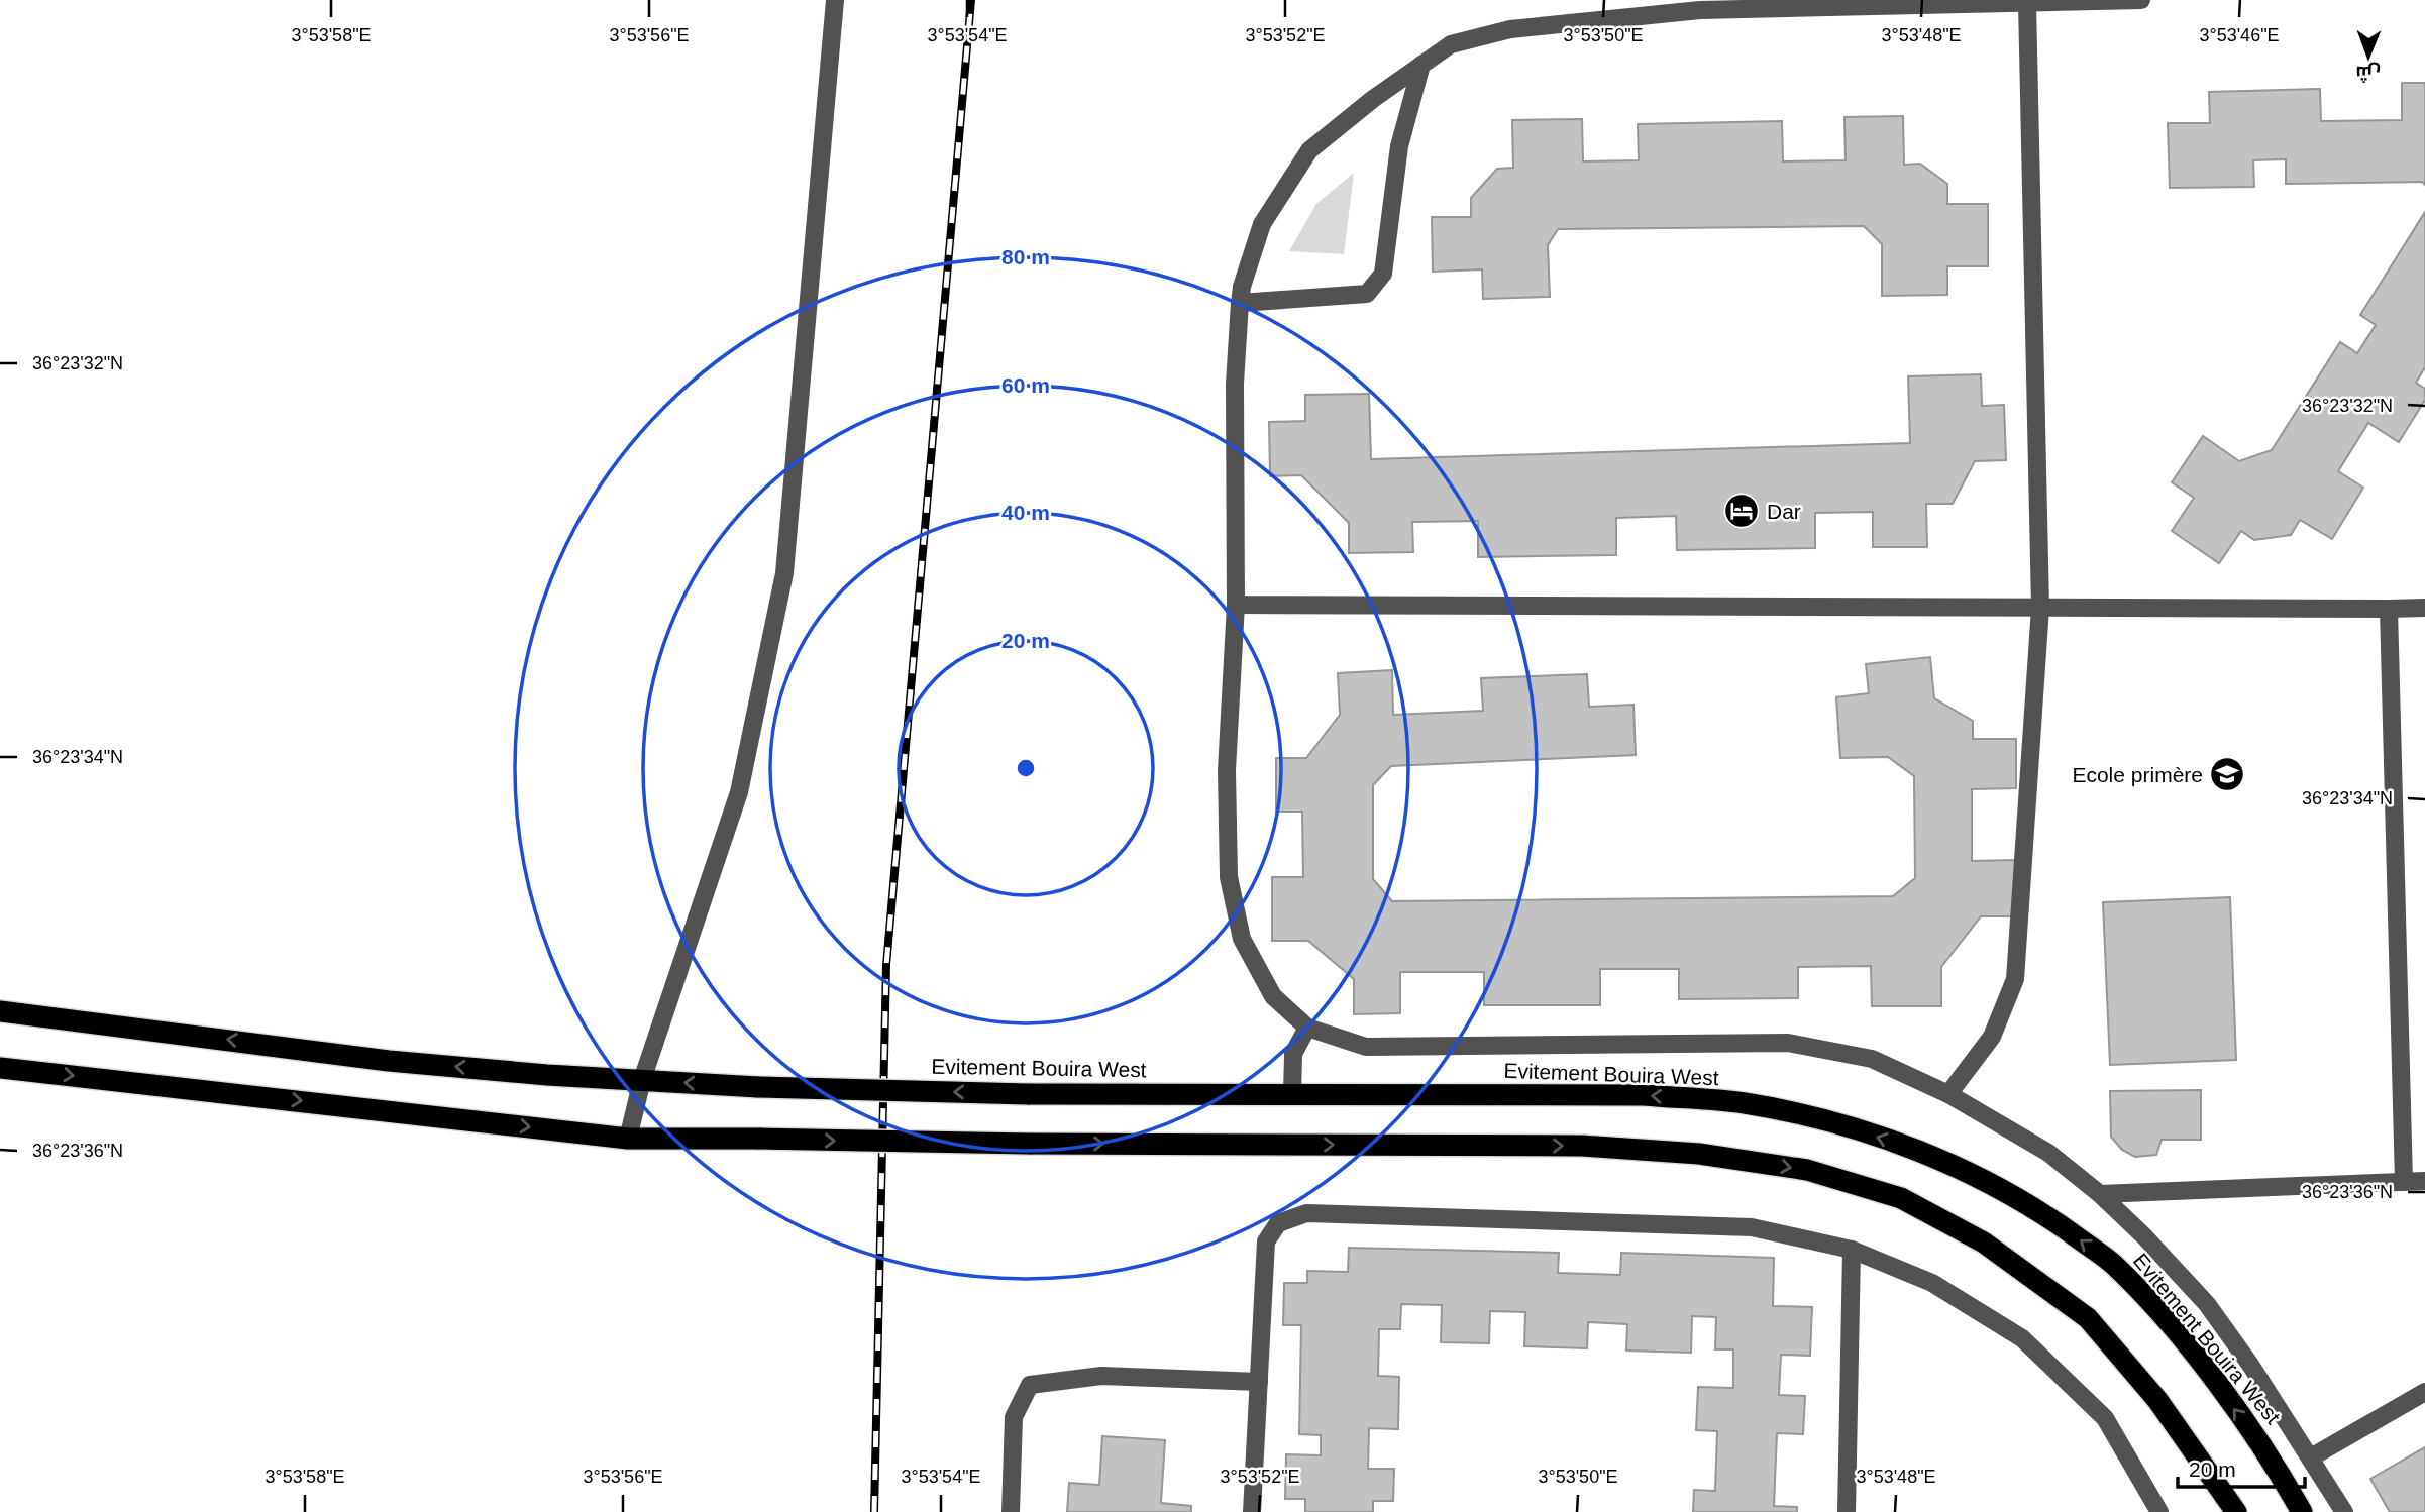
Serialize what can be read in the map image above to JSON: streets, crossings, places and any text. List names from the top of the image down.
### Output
{
  "streets": {
    "highway": ["Evitement Bouira West"]
  },
  "places": {
    "hotel": ["Dar"],
    "school or university": ["Ecole primère"]
  },
  "scale_bar": "20 m",
  "north": "bottom",
  "coordinates": [
    "3°53'58\"E",
    "3°53'56\"E",
    "3°53'54\"E",
    "3°53'52\"E",
    "3°53'50\"E",
    "3°53'48\"E",
    "3°53'46\"E",
    "36°23'32\"N",
    "36°23'34\"N",
    "36°23'36\"N"
  ],
  "rings": [
    "80 m",
    "60 m",
    "40 m",
    "20 m"
  ]
}
